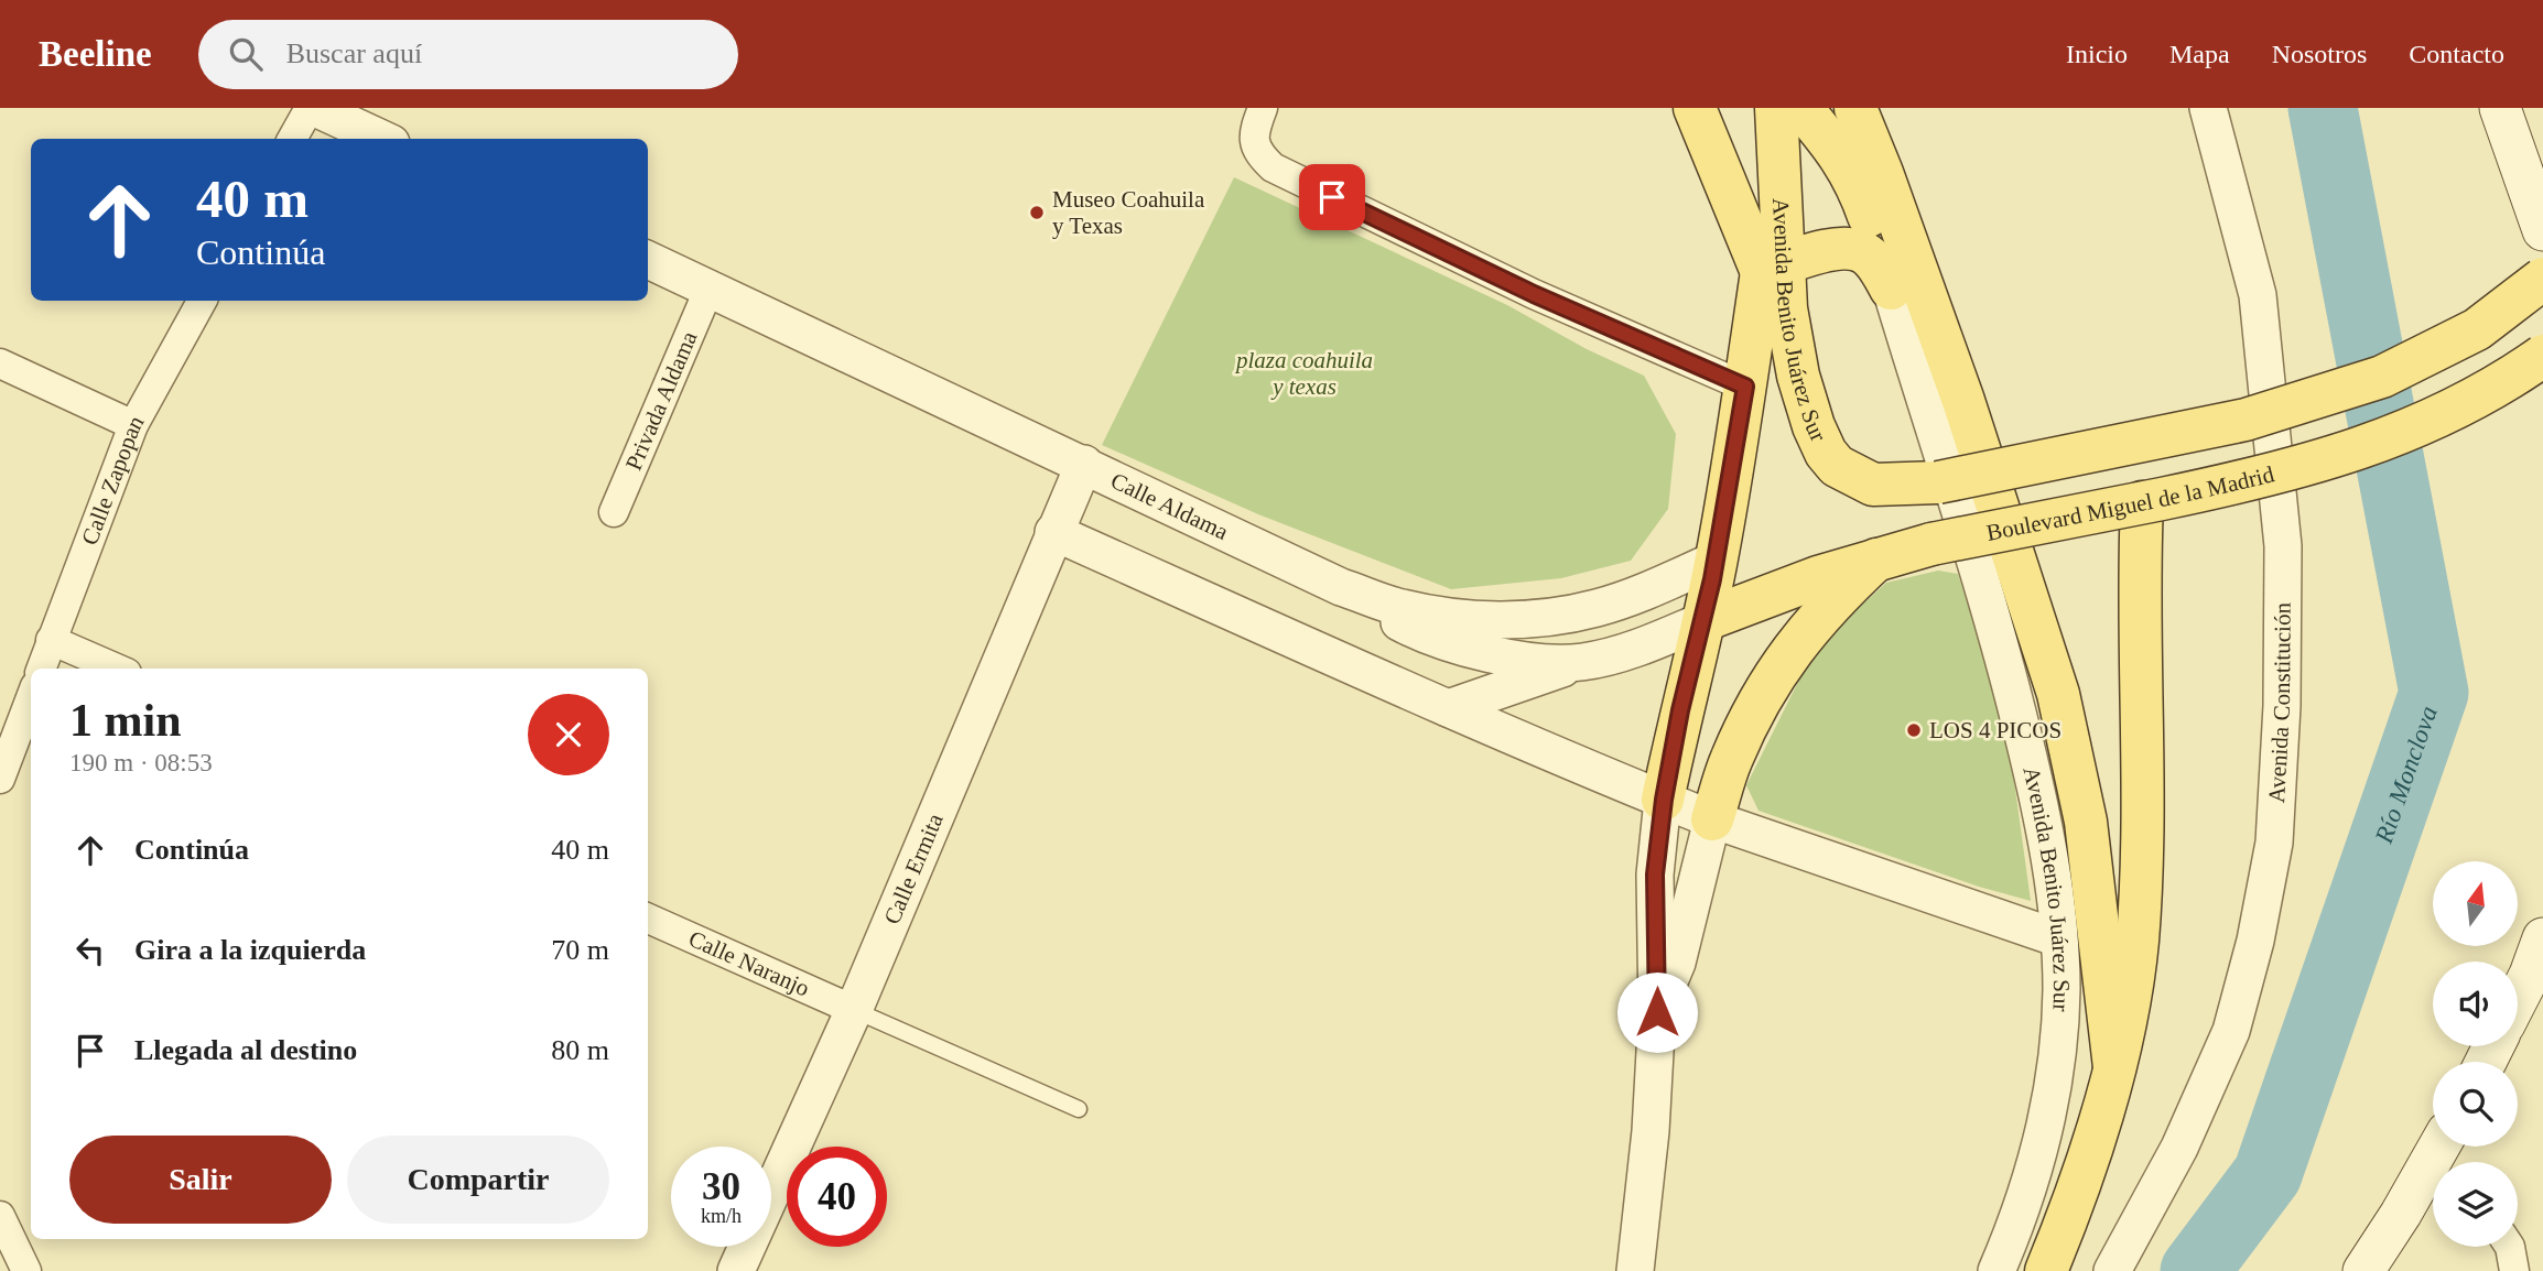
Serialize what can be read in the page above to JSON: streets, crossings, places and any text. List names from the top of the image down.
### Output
{
  "streets": {
    "main road": ["Avenida Benito Juárez Sur", "Boulevard Miguel de la Madrid"],
    "street": [
      "Privada Aldama",
      "Calle Zapopan",
      "Calle Aldama",
      "Avenida Constitución",
      "Calle Ermita",
      "Calle Naranjo"
    ]
  },
  "crossings": [
    ["Privada Aldama", "Calle Aldama"],
    ["Calle Aldama", "Calle Ermita"],
    ["Calle Ermita", "Calle Naranjo"]
  ],
  "water": ["Río Monclova"],
  "parks": ["plaza coahuila y texas"],
  "places": ["Museo Coahuila y Texas", "LOS 4 PICOS"],
  "north": "top",
  "page": {
    "header": "Beeline",
    "search": "Buscar aquí",
    "nav": [
      "Inicio",
      "Mapa",
      "Nosotros",
      "Contacto"
    ],
    "turn": ["40 m", "Continúa"],
    "heading": ["1 min", "190 m · 08:53"],
    "list": [
      {
        "name": "Continúa",
        "value": "40 m"
      },
      {
        "name": "Gira a la izquierda",
        "value": "70 m"
      },
      {
        "name": "Llegada al destino",
        "value": "80 m"
      }
    ],
    "buttons": ["Salir", "Compartir"],
    "speed": "30 km/h",
    "limit": "40"
  }
}
